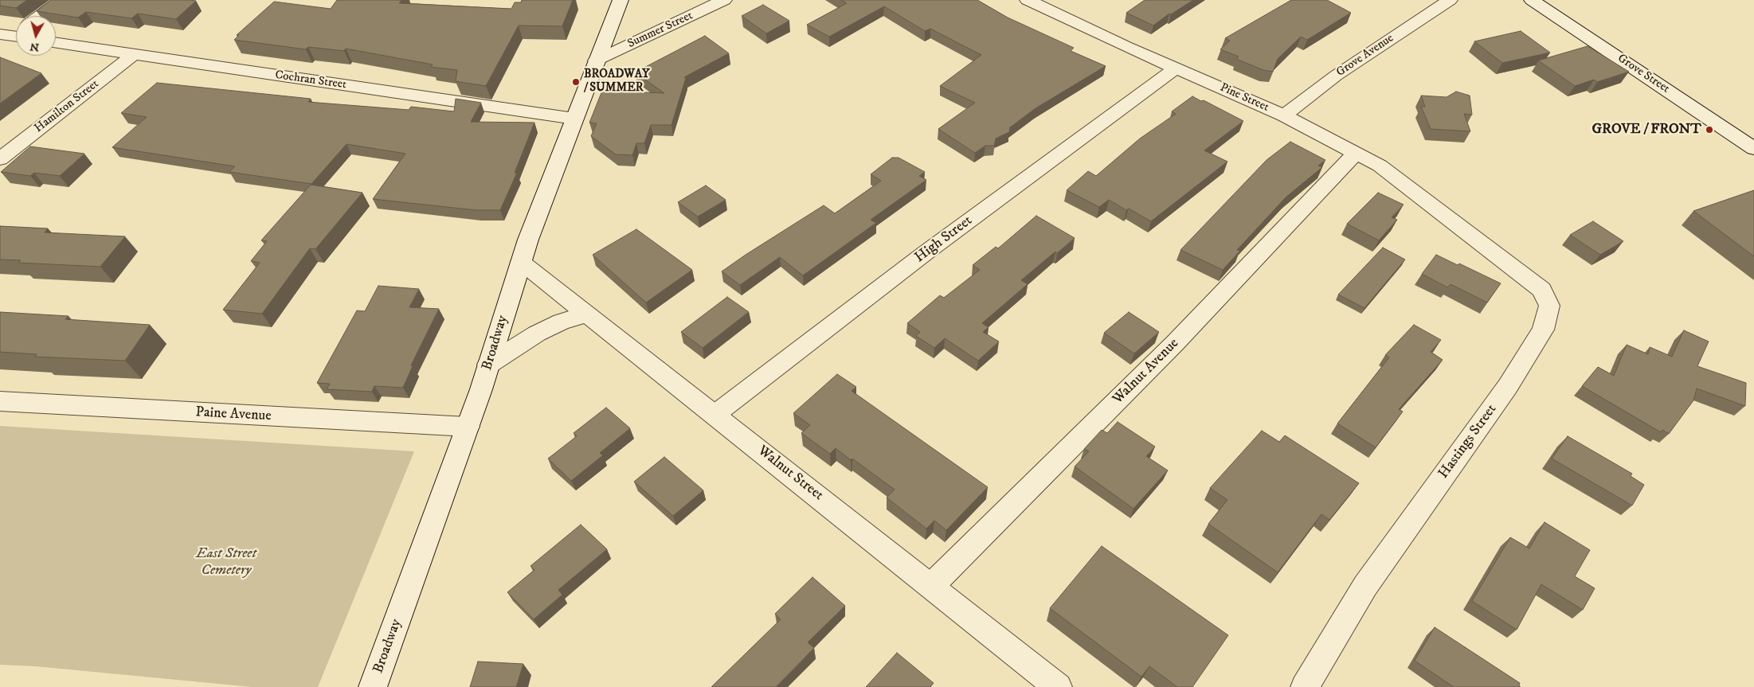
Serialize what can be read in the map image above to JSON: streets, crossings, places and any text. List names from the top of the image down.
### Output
{
  "streets": {
    "street": [
      "Summer Street",
      "Grove Avenue",
      "Grove Street",
      "Cochran Street",
      "Pine Street",
      "Hamilton Street",
      "High Street",
      "Broadway",
      "Walnut Avenue",
      "Paine Avenue",
      "Hastings Street",
      "Walnut Street"
    ]
  },
  "crossings": [
    ["Summer Street", "Broadway"],
    ["Grove Avenue", "Pine Street"],
    ["Cochran Street", "Hamilton Street"],
    ["Cochran Street", "Broadway"],
    ["Pine Street", "High Street"],
    ["Pine Street", "Walnut Avenue"],
    ["Pine Street", "Hastings Street"],
    ["High Street", "Walnut Street"],
    ["Broadway", "Paine Avenue"],
    ["Broadway", "Walnut Street"],
    ["Walnut Avenue", "Walnut Street"]
  ],
  "parks": ["East Street Cemetery"],
  "places": ["BROADWAY / SUMMER", "GROVE / FRONT"],
  "north": "bottom"
}
